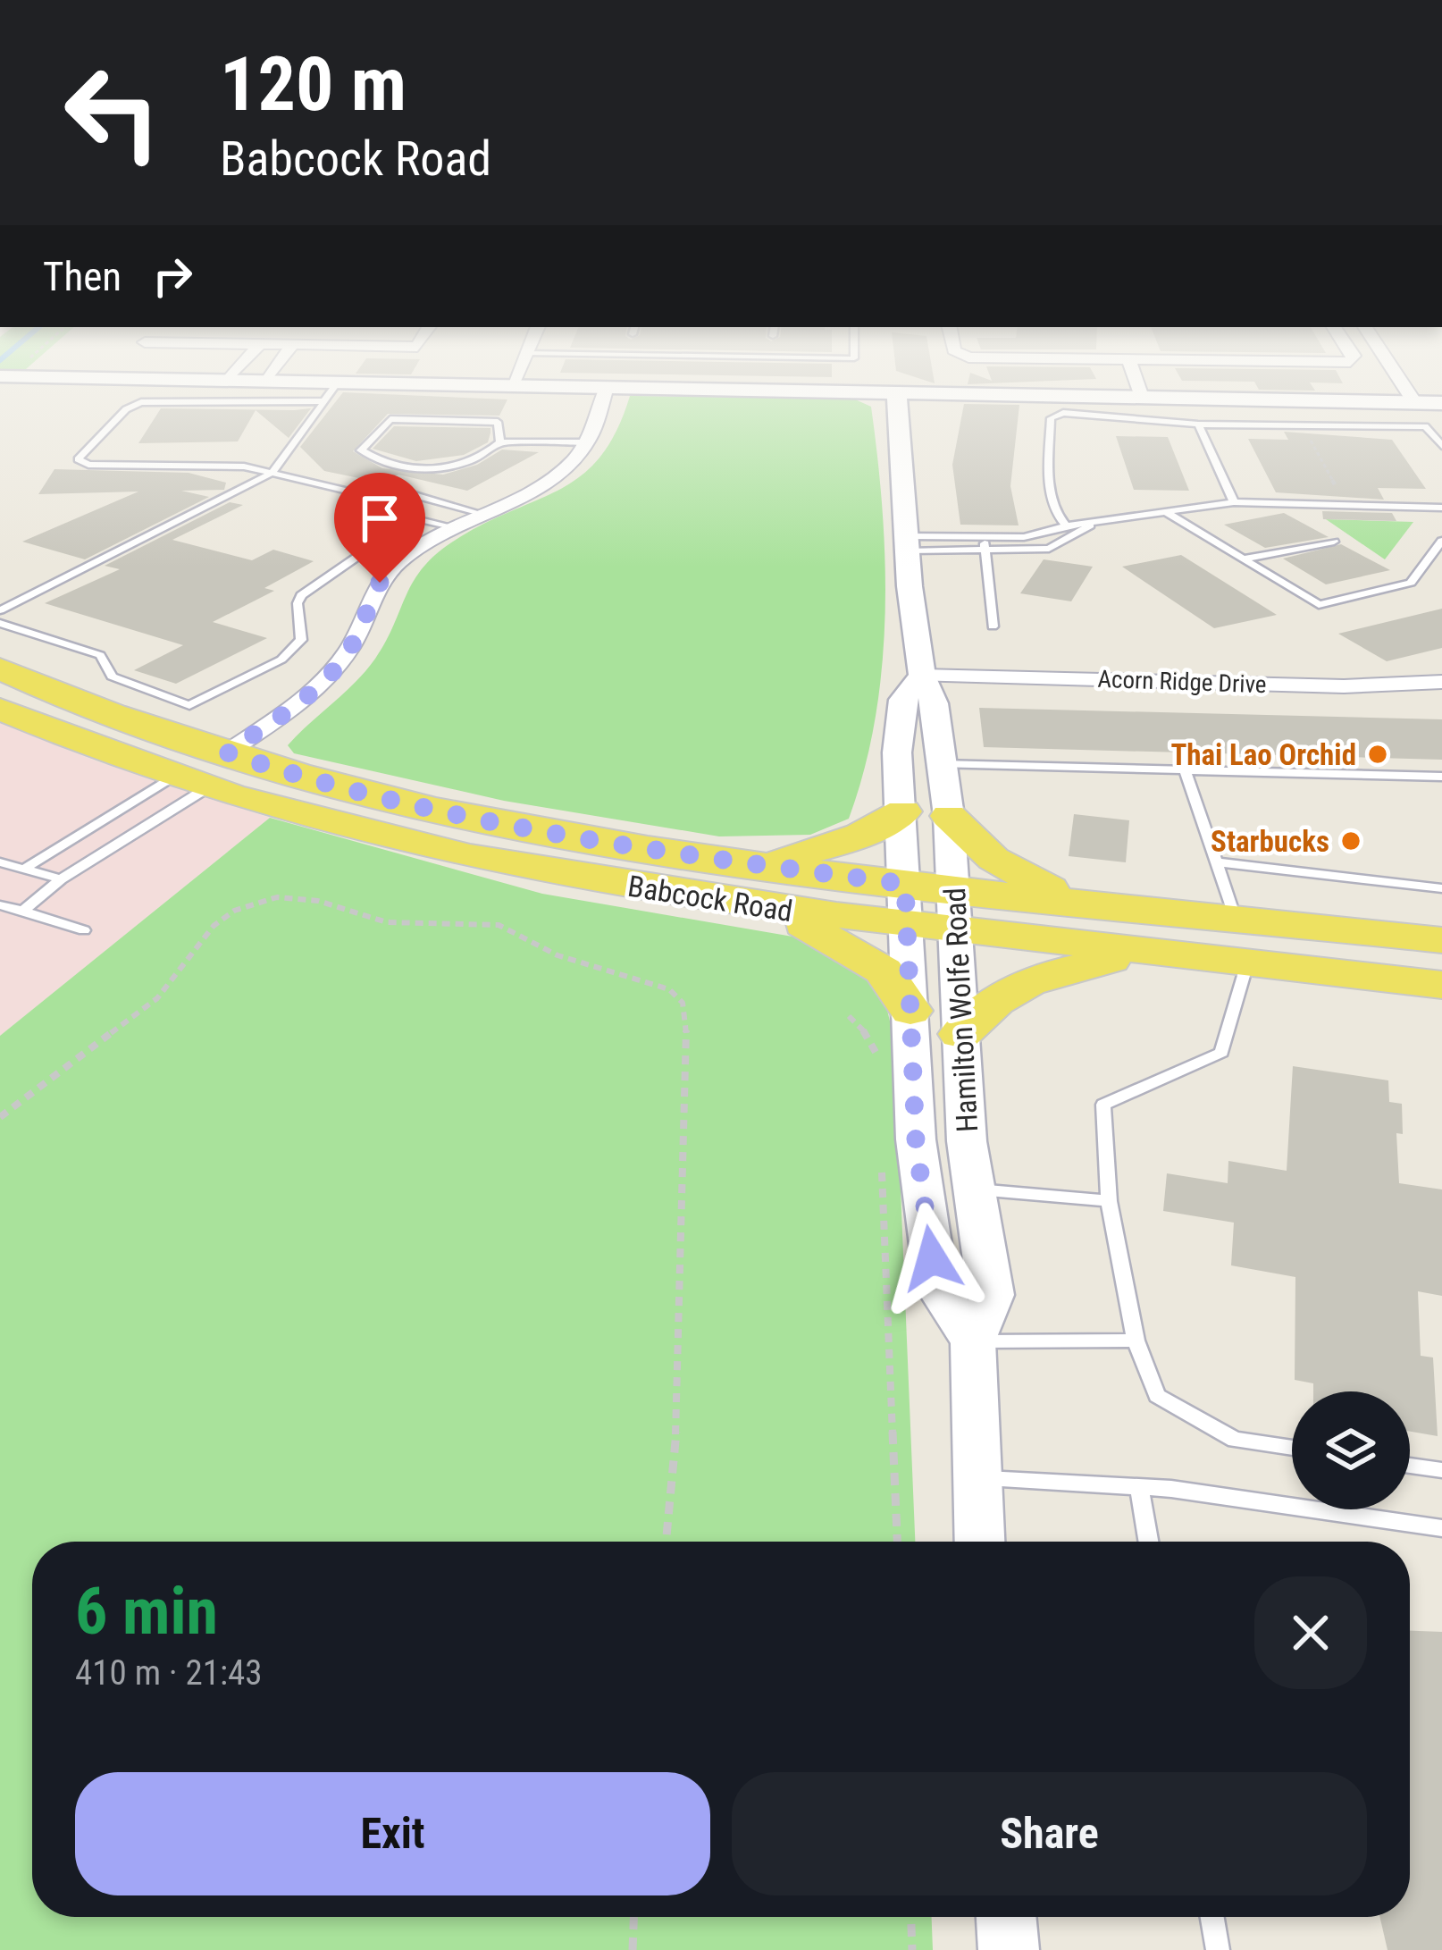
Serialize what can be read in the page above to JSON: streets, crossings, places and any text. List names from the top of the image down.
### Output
{
  "streets": {
    "main road": ["Babcock Road"],
    "street": ["Acorn Ridge Drive", "Hamilton Wolfe Road"]
  },
  "crossings": [
    ["Acorn Ridge Drive", "Hamilton Wolfe Road"],
    ["Babcock Road", "Hamilton Wolfe Road"]
  ],
  "places": ["Thai Lao Orchid", "Starbucks"],
  "page": {
    "turn": ["120 m", "Babcock Road"],
    "then": "Then",
    "heading": ["6 min", "410 m · 21:43"],
    "buttons": ["Exit", "Share"]
  }
}
